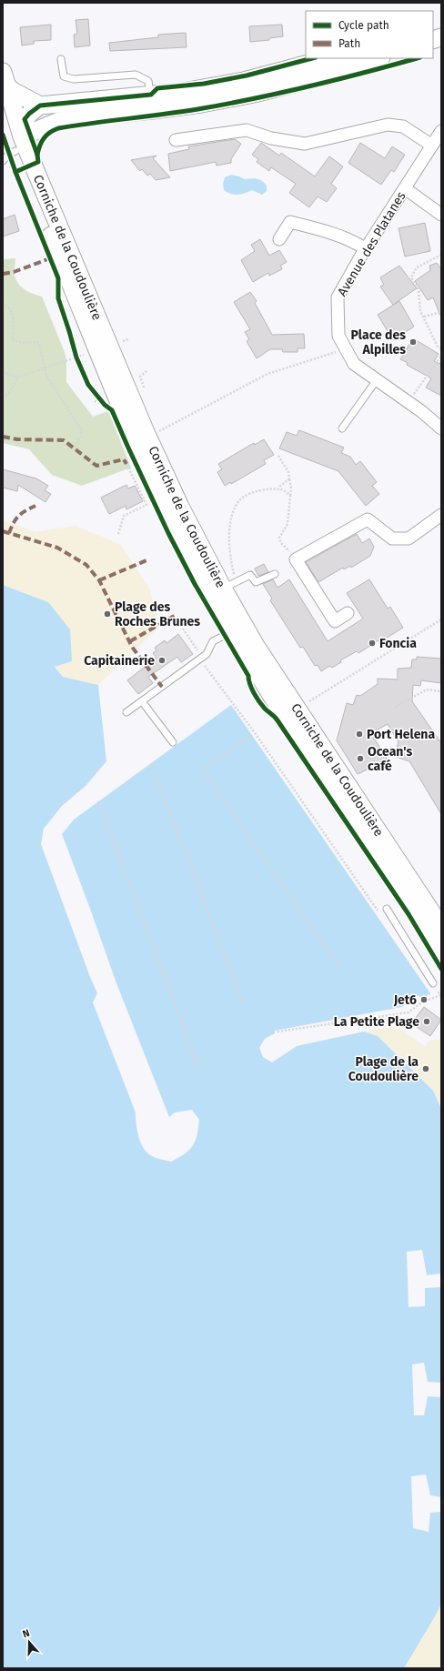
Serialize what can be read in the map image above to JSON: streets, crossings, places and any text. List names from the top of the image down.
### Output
{
  "streets": {
    "main road": ["Corniche de la Coudoulière"],
    "street": ["Avenue des Platanes"]
  },
  "places": [
    "Place des Alpilles",
    "Plage des Roches Brunes",
    "Foncia",
    "Capitainerie",
    "Port Helena",
    "Ocean's café",
    "Jet6",
    "La Petite Plage",
    "Plage de la Coudoulière"
  ],
  "legend": ["Cycle path", "Path"],
  "north": "top"
}
